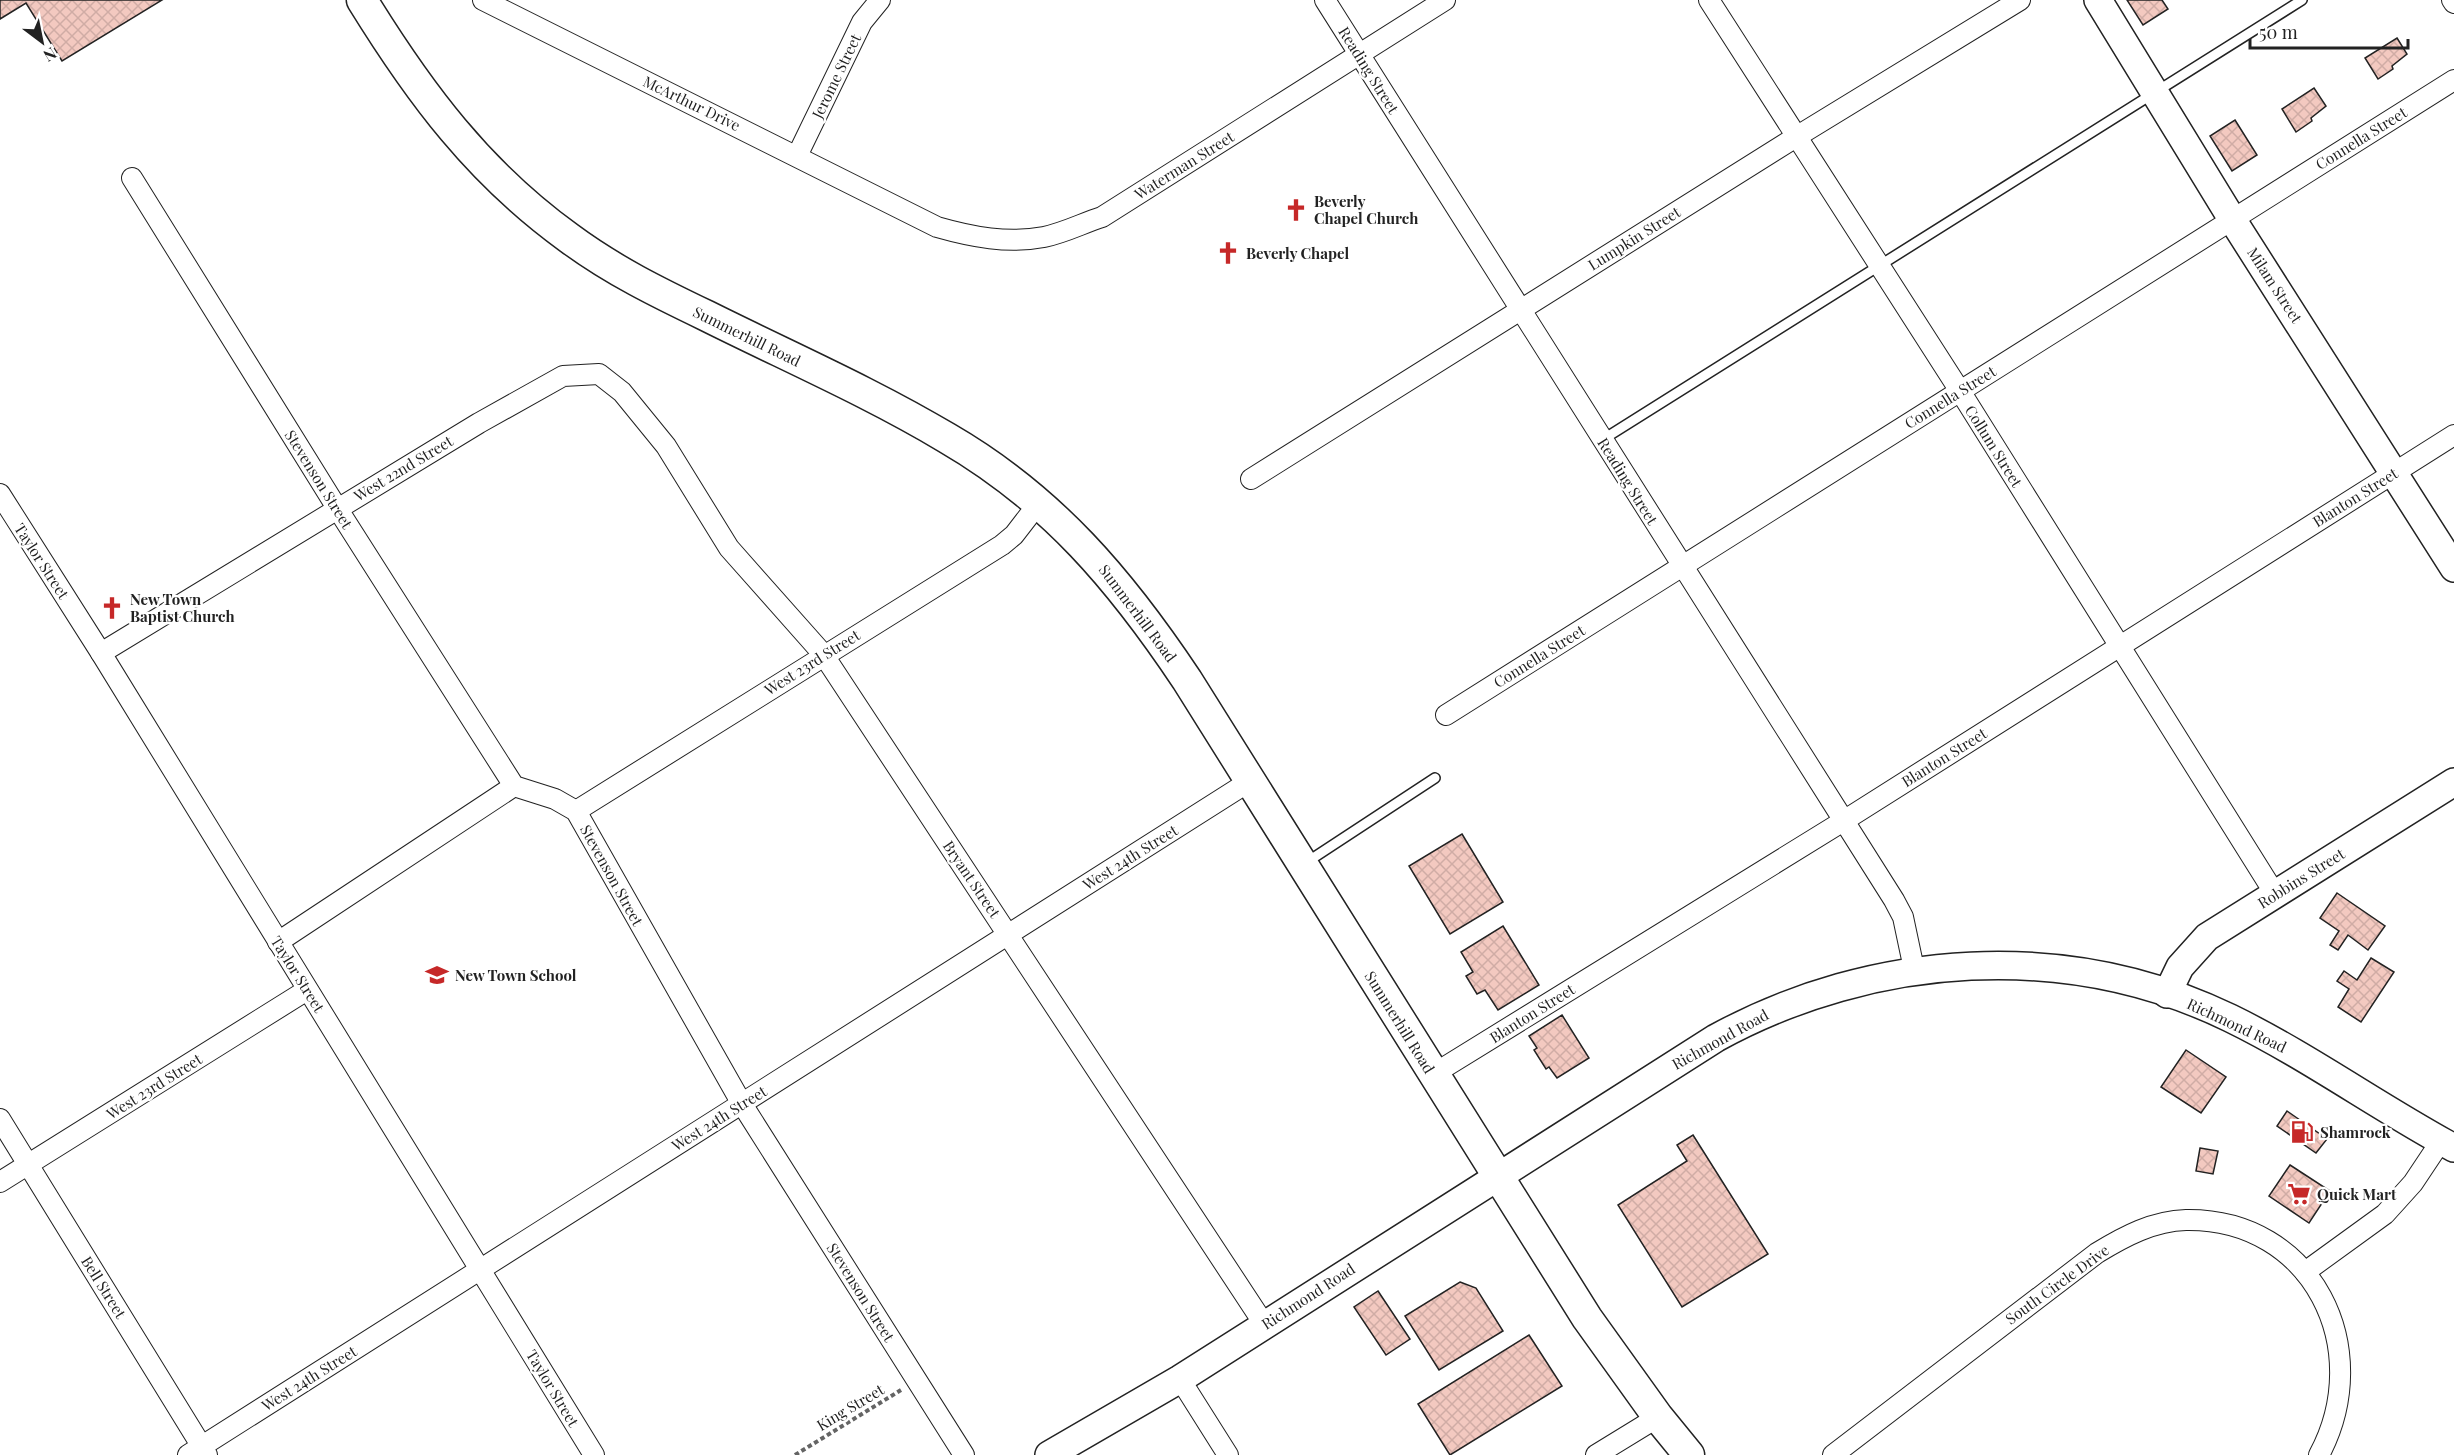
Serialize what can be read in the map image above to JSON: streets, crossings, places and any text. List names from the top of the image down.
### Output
{
  "streets": {
    "main road": ["Summerhill Road"],
    "street": [
      "Reading Street",
      "Jerome Street",
      "McArthur Drive",
      "Connella Street",
      "Waterman Street",
      "Lumpkin Street",
      "Milam Street",
      "Collum Street",
      "West 22nd Street",
      "Stevenson Street",
      "Blanton Street",
      "Taylor Street",
      "West 23rd Street",
      "West 24th Street",
      "Robbins Street",
      "Bryant Street",
      "Richmond Road",
      "South Circle Drive",
      "Bell Street"
    ],
    "path": ["King Street"]
  },
  "crossings": [
    ["Reading Street", "Connella Street"],
    ["Reading Street", "Waterman Street"],
    ["Reading Street", "Lumpkin Street"],
    ["Reading Street", "Blanton Street"],
    ["Reading Street", "Richmond Road"],
    ["Jerome Street", "McArthur Drive"],
    ["McArthur Drive", "Waterman Street"],
    ["Connella Street", "Milam Street"],
    ["Connella Street", "Collum Street"],
    ["Lumpkin Street", "Collum Street"],
    ["Milam Street", "Blanton Street"],
    ["Summerhill Road", "Blanton Street"],
    ["Summerhill Road", "West 23rd Street"],
    ["Summerhill Road", "West 24th Street"],
    ["Summerhill Road", "Richmond Road"],
    ["Collum Street", "Blanton Street"],
    ["Collum Street", "Robbins Street"],
    ["West 22nd Street", "Stevenson Street"],
    ["West 22nd Street", "Taylor Street"],
    ["West 22nd Street", "Bryant Street"],
    ["Stevenson Street", "West 23rd Street"],
    ["Stevenson Street", "West 24th Street"],
    ["Stevenson Street", "King Street"],
    ["Taylor Street", "West 23rd Street"],
    ["Taylor Street", "West 24th Street"],
    ["West 23rd Street", "Bryant Street"],
    ["West 23rd Street", "Bell Street"],
    ["West 24th Street", "Bryant Street"],
    ["West 24th Street", "Bell Street"],
    ["Robbins Street", "Richmond Road"],
    ["Bryant Street", "Richmond Road"]
  ],
  "places": {
    "church": ["Beverly Chapel Church", "Beverly Chapel", "New Town Baptist Church"],
    "school or university": ["New Town School"],
    "fuel station": ["Shamrock"],
    "supermarket": ["Quick Mart"]
  },
  "scale_bar": "50 m",
  "north": "bottom right"
}
